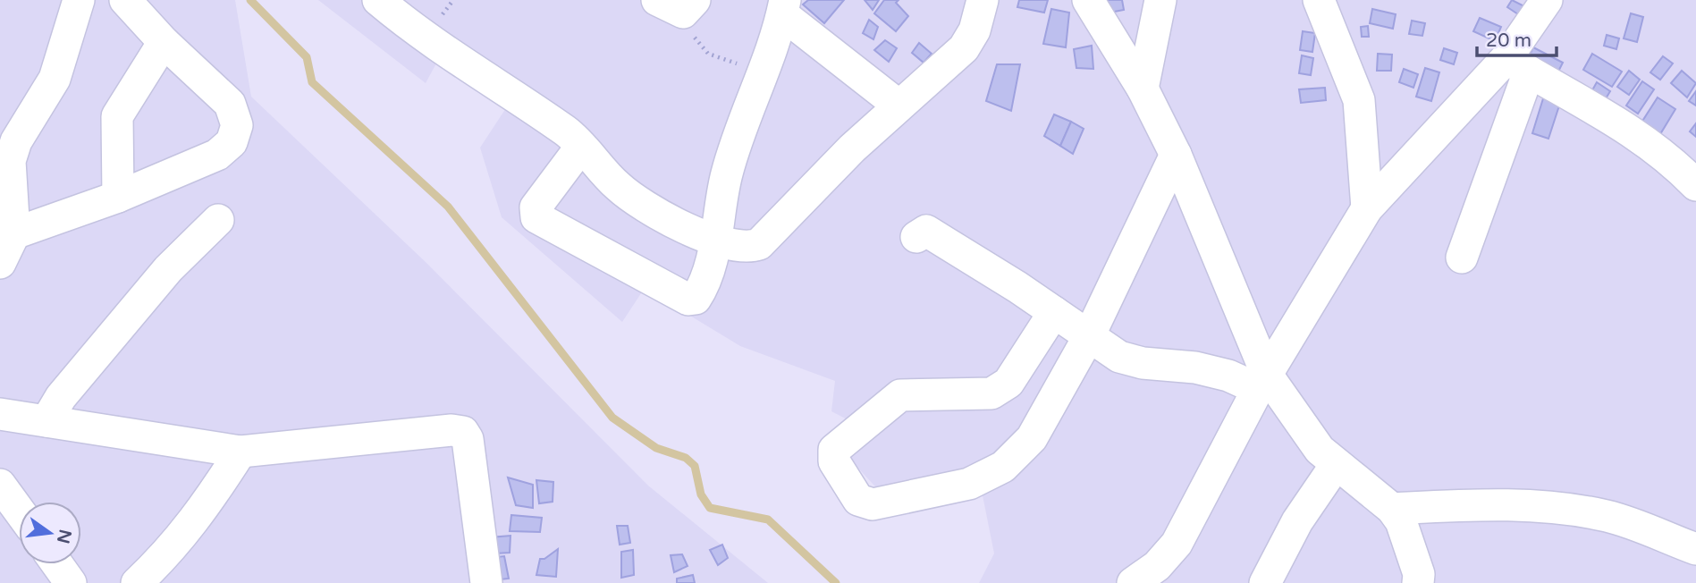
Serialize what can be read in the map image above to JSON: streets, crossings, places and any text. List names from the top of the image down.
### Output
{
  "scale_bar": "20 m",
  "north": "right"
}
